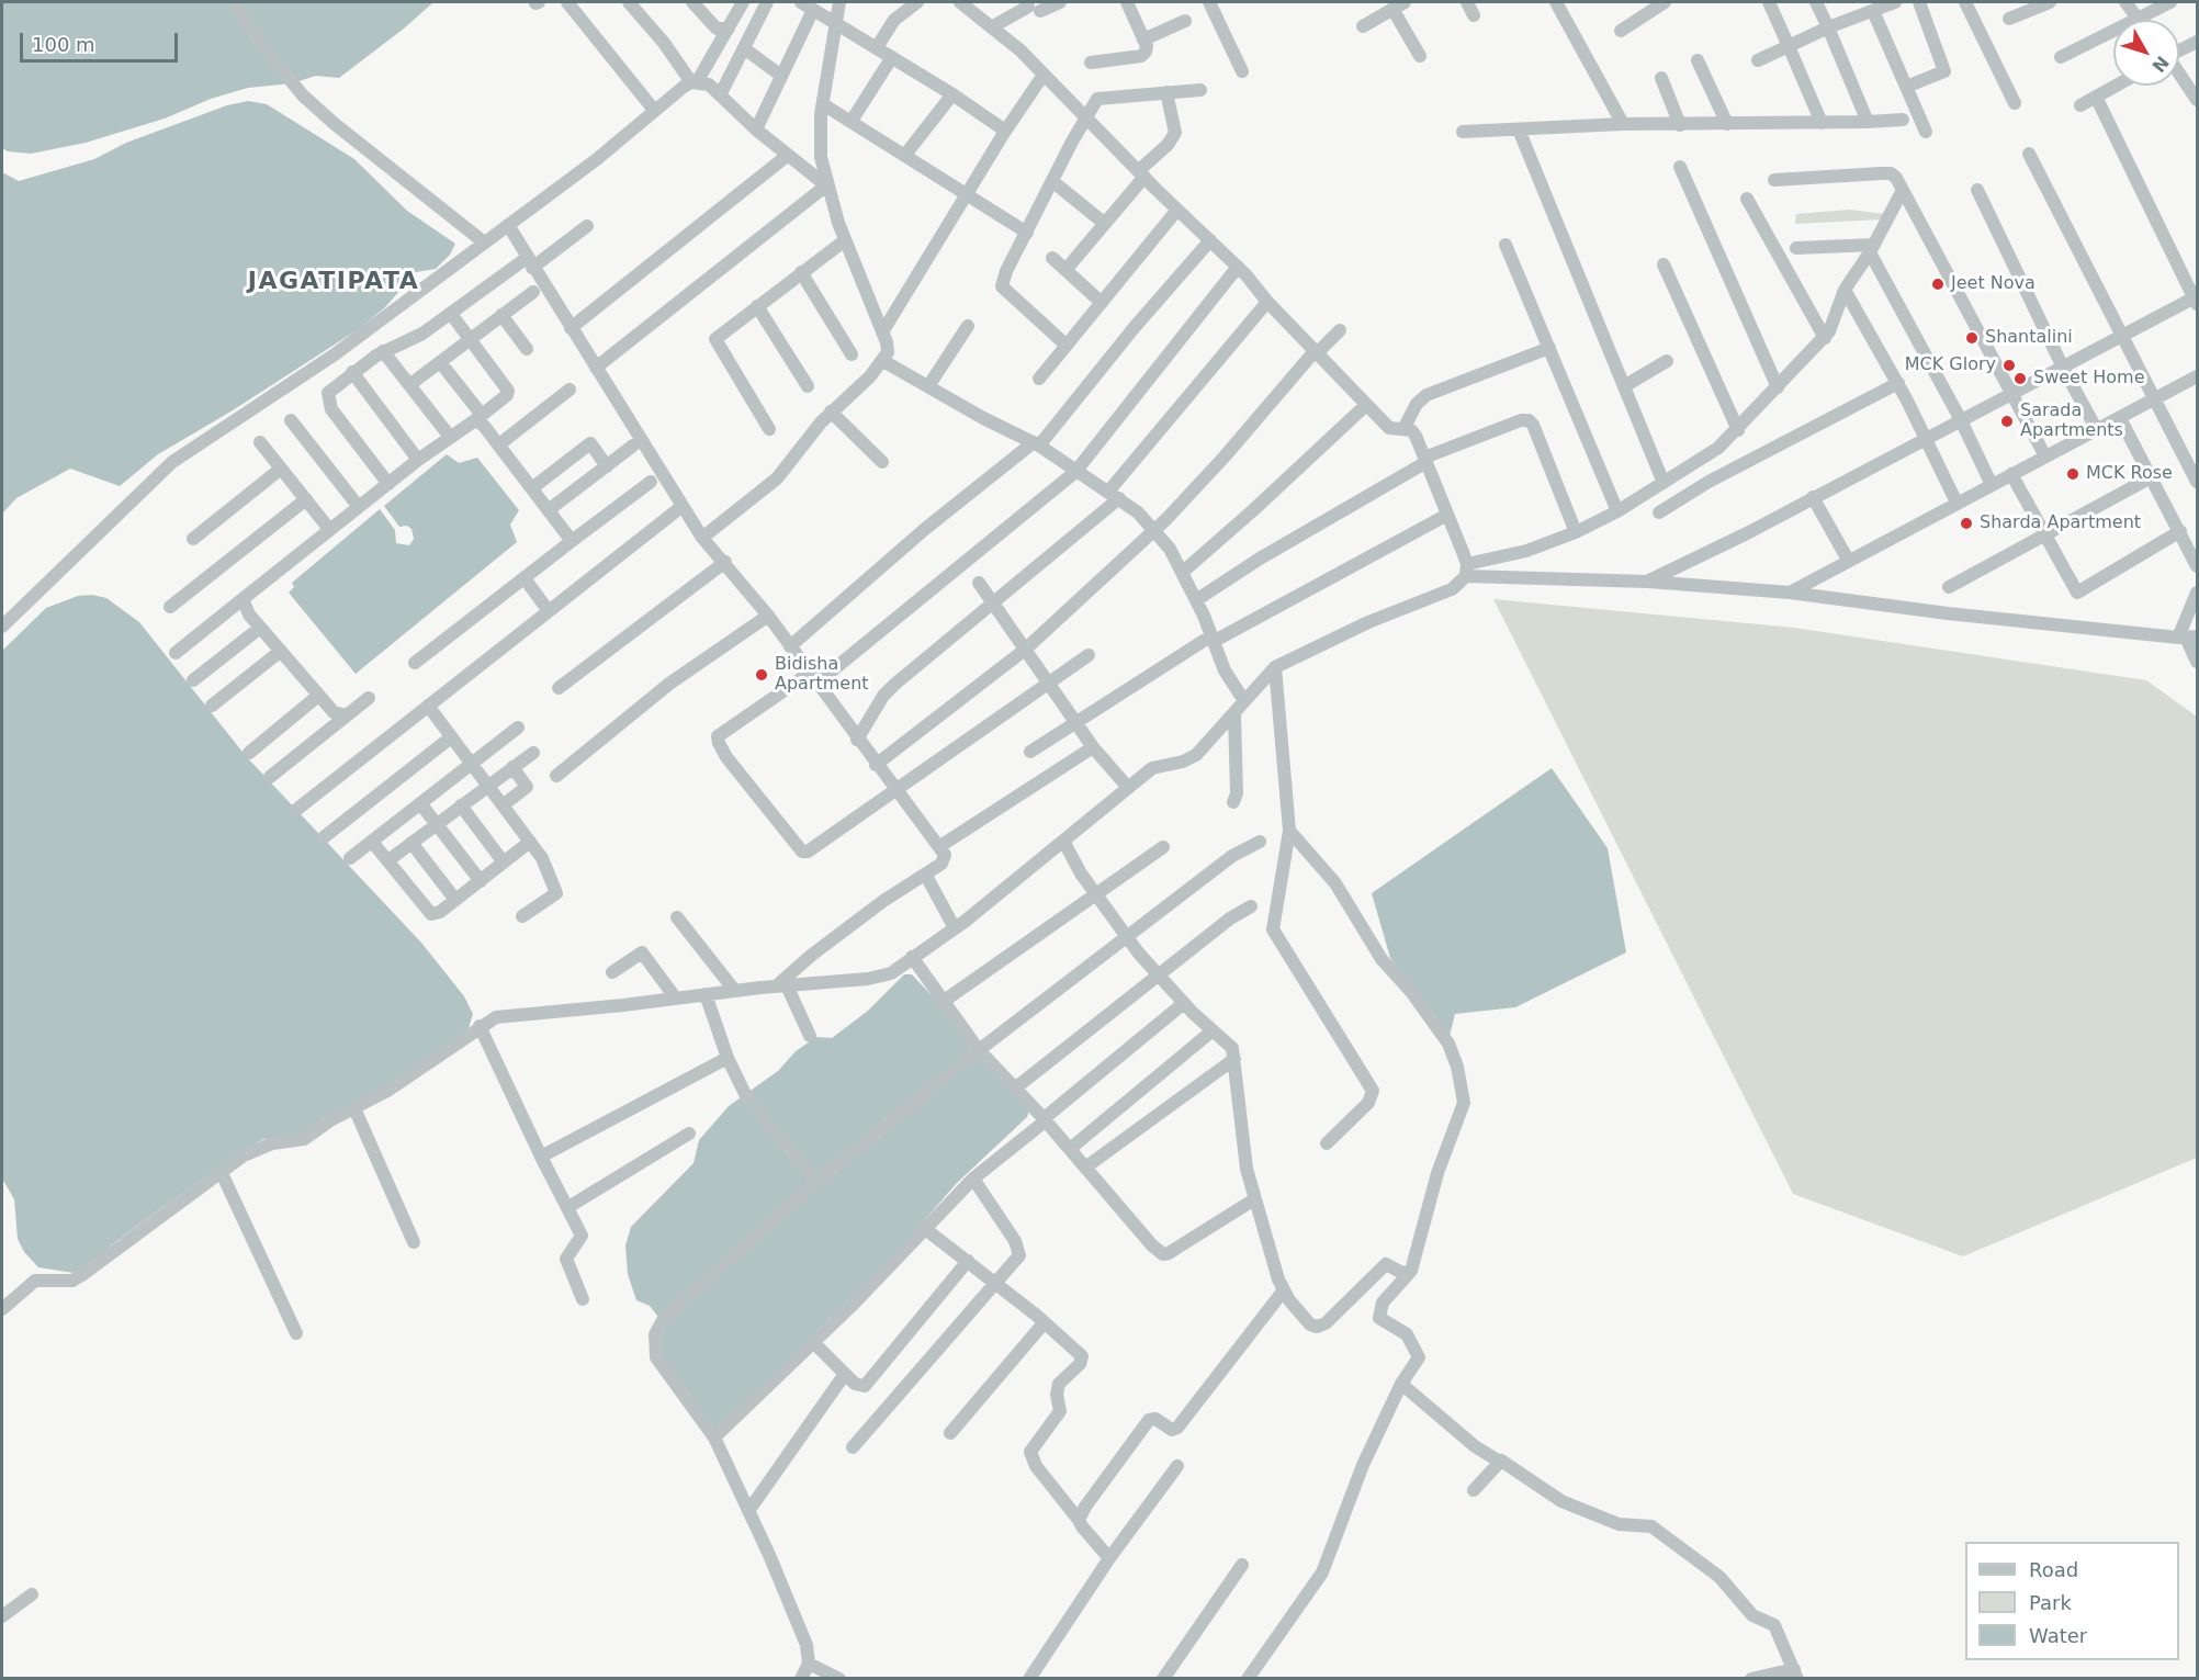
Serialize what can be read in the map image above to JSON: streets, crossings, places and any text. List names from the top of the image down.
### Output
{
  "districts": ["JAGATIPATA"],
  "places": [
    "Jeet Nova",
    "Shantalini",
    "MCK Glory",
    "Sweet Home",
    "Sarada Apartments",
    "MCK Rose",
    "Sharda Apartment",
    "Bidisha Apartment"
  ],
  "legend": ["Road", "Park", "Water"],
  "scale_bar": "100 m",
  "north": "bottom right"
}
